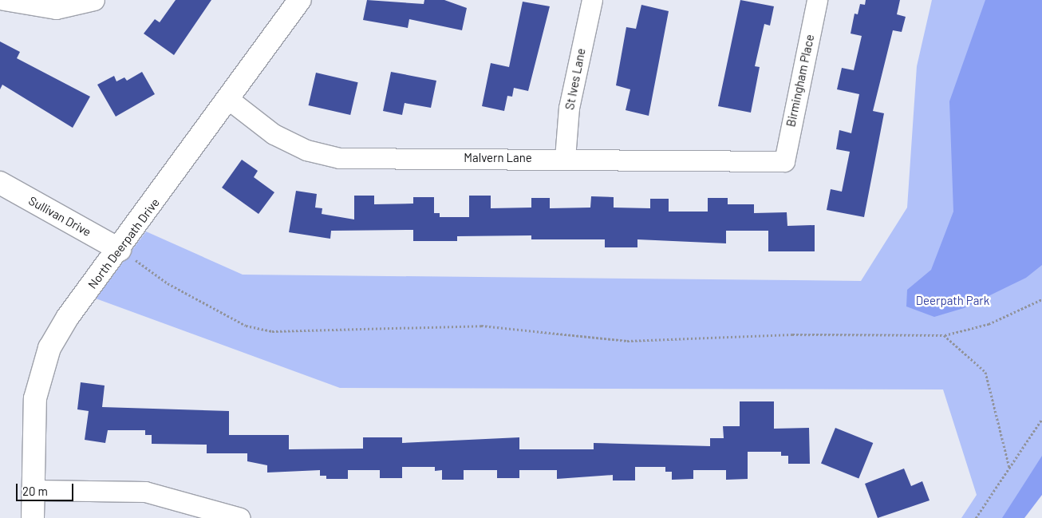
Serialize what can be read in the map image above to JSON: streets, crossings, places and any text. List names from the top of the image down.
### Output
{
  "streets": {
    "street": [
      "St Ives Lane",
      "Birmingham Place",
      "Malvern Lane",
      "Sullivan Drive",
      "North Deerpath Drive"
    ]
  },
  "crossings": [
    ["St Ives Lane", "Malvern Lane"],
    ["Birmingham Place", "Malvern Lane"],
    ["Malvern Lane", "North Deerpath Drive"],
    ["Sullivan Drive", "North Deerpath Drive"]
  ],
  "parks": ["Deerpath Park"],
  "scale_bar": "20 m"
}
